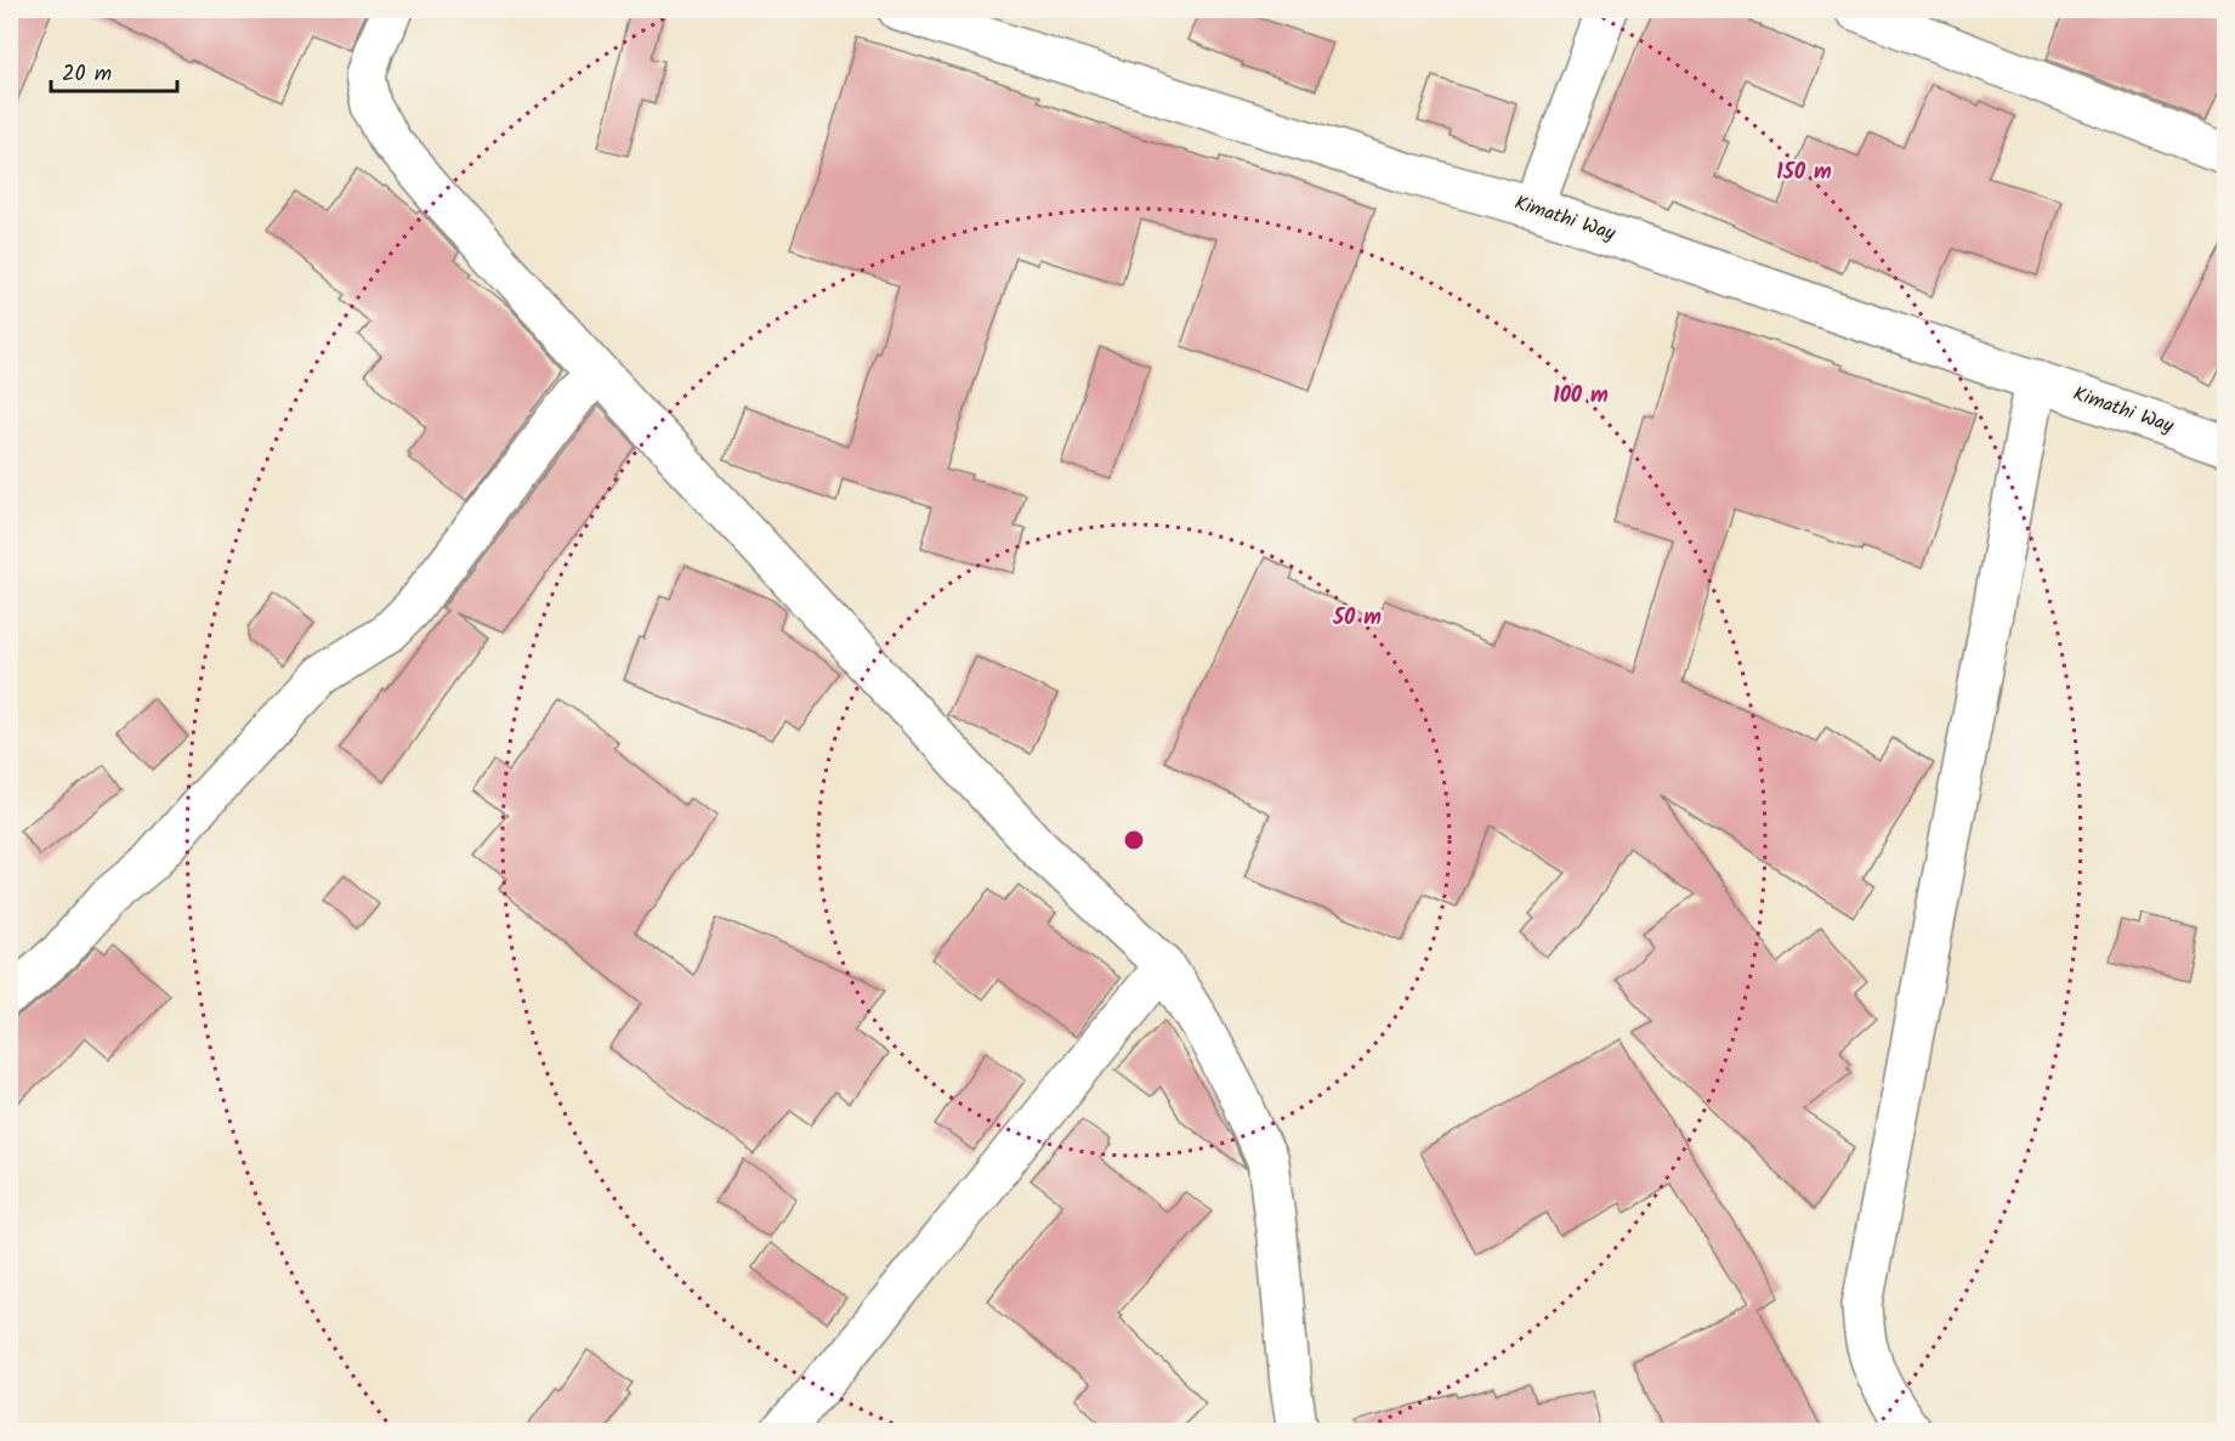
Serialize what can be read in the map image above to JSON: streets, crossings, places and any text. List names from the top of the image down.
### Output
{
  "streets": {
    "street": ["Kimathi Way"]
  },
  "scale_bar": "20 m",
  "rings": ["150 m", "100 m", "50 m"]
}
